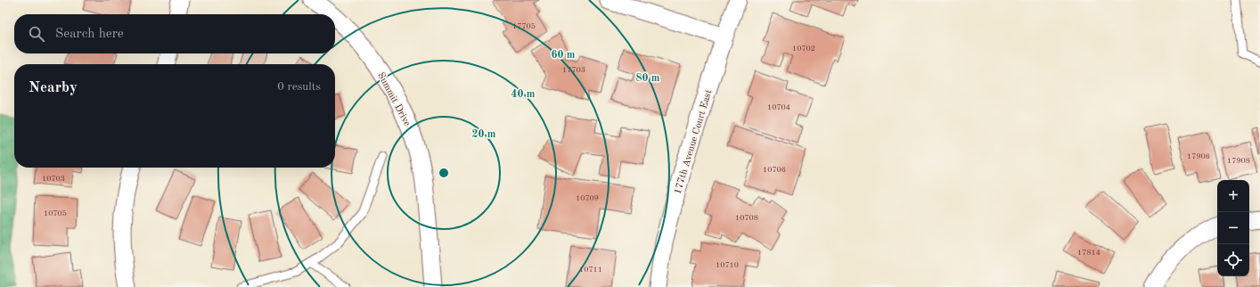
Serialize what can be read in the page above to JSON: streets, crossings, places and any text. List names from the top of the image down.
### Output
{
  "streets": {
    "street": ["Summit Drive", "177th Avenue Court East"]
  },
  "house_numbers": [
    "17705",
    "10702",
    "17703",
    "10704",
    "17906",
    "17908",
    "10706",
    "10703",
    "10709",
    "10705",
    "10708",
    "17814",
    "10710",
    "10711"
  ],
  "page": {
    "search": "Search here",
    "heading": ["Nearby", "0 results"],
    "map_buttons": ["+", "−"]
  },
  "rings": [
    "60 m",
    "80 m",
    "40 m",
    "20 m"
  ]
}
